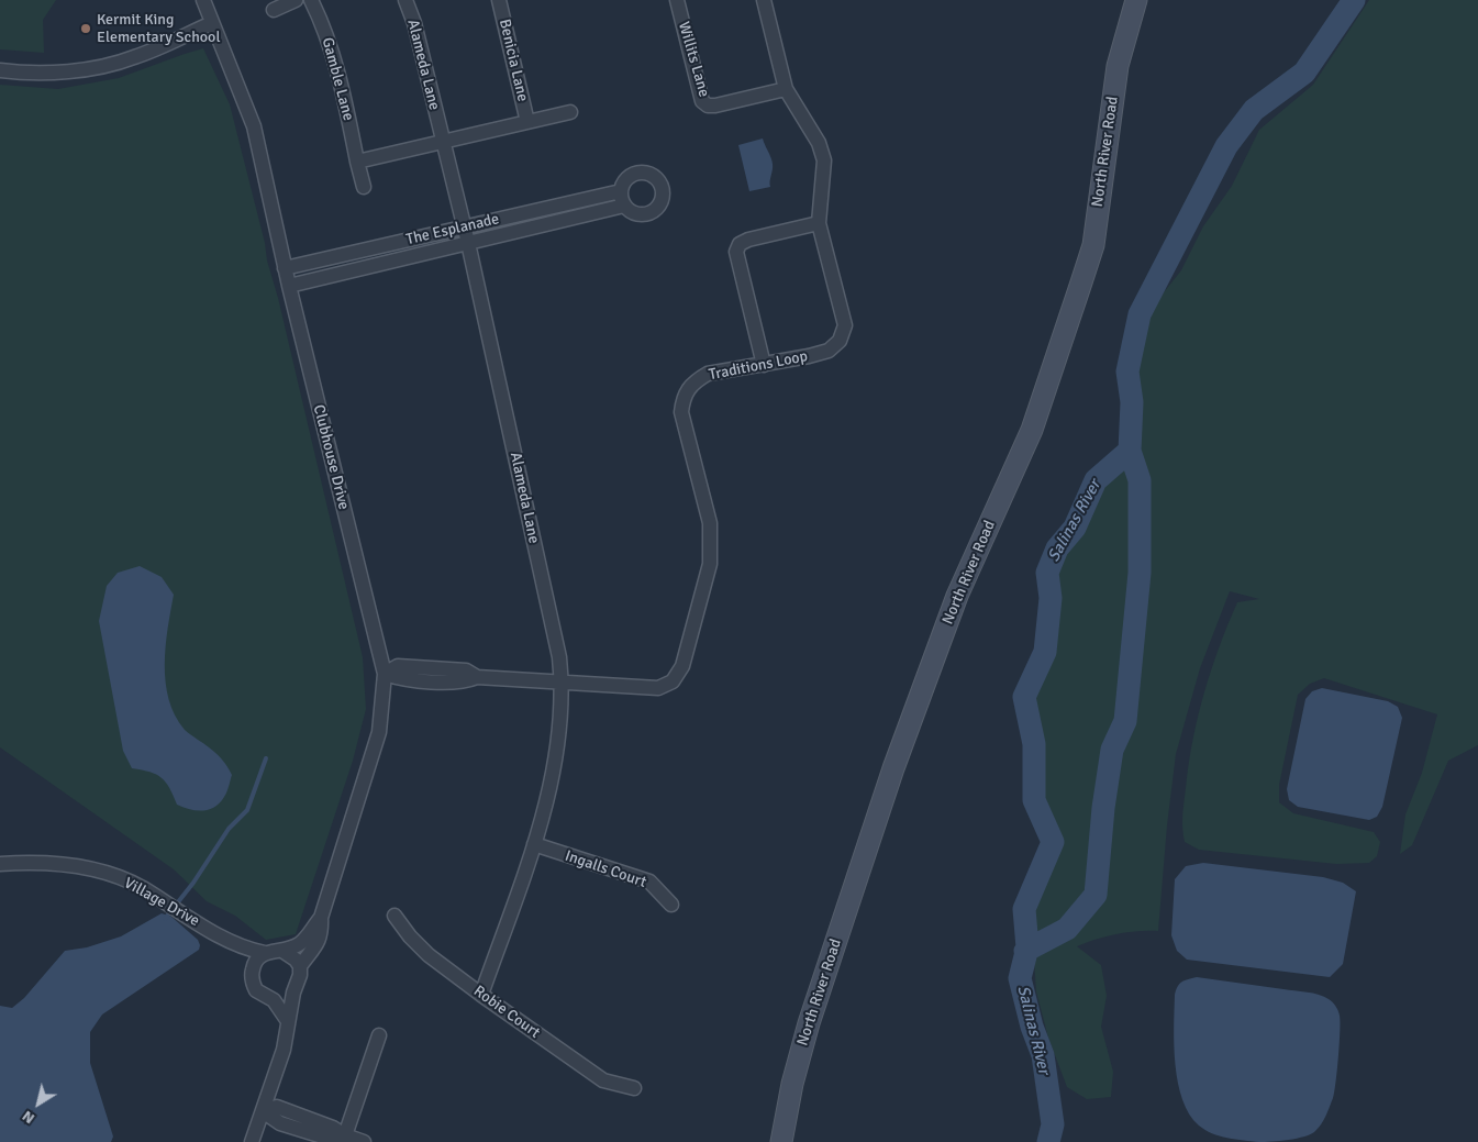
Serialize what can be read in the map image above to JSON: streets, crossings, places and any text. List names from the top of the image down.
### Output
{
  "streets": {
    "main road": ["North River Road"],
    "street": [
      "Willits Lane",
      "Benicia Lane",
      "Alameda Lane",
      "Gamble Lane",
      "The Esplanade",
      "Traditions Loop",
      "Clubhouse Drive",
      "Ingalls Court",
      "Village Drive",
      "Robie Court"
    ]
  },
  "crossings": [
    ["Willits Lane", "Traditions Loop"],
    ["Benicia Lane", "Alameda Lane"],
    ["Alameda Lane", "The Esplanade"],
    ["Alameda Lane", "Traditions Loop"],
    ["Alameda Lane", "Ingalls Court"],
    ["Alameda Lane", "Robie Court"],
    ["The Esplanade", "Clubhouse Drive"],
    ["Traditions Loop", "Clubhouse Drive"],
    ["Clubhouse Drive", "Village Drive"]
  ],
  "water": ["Salinas River"],
  "places": ["Kermit King Elementary School"],
  "north": "bottom left"
}
